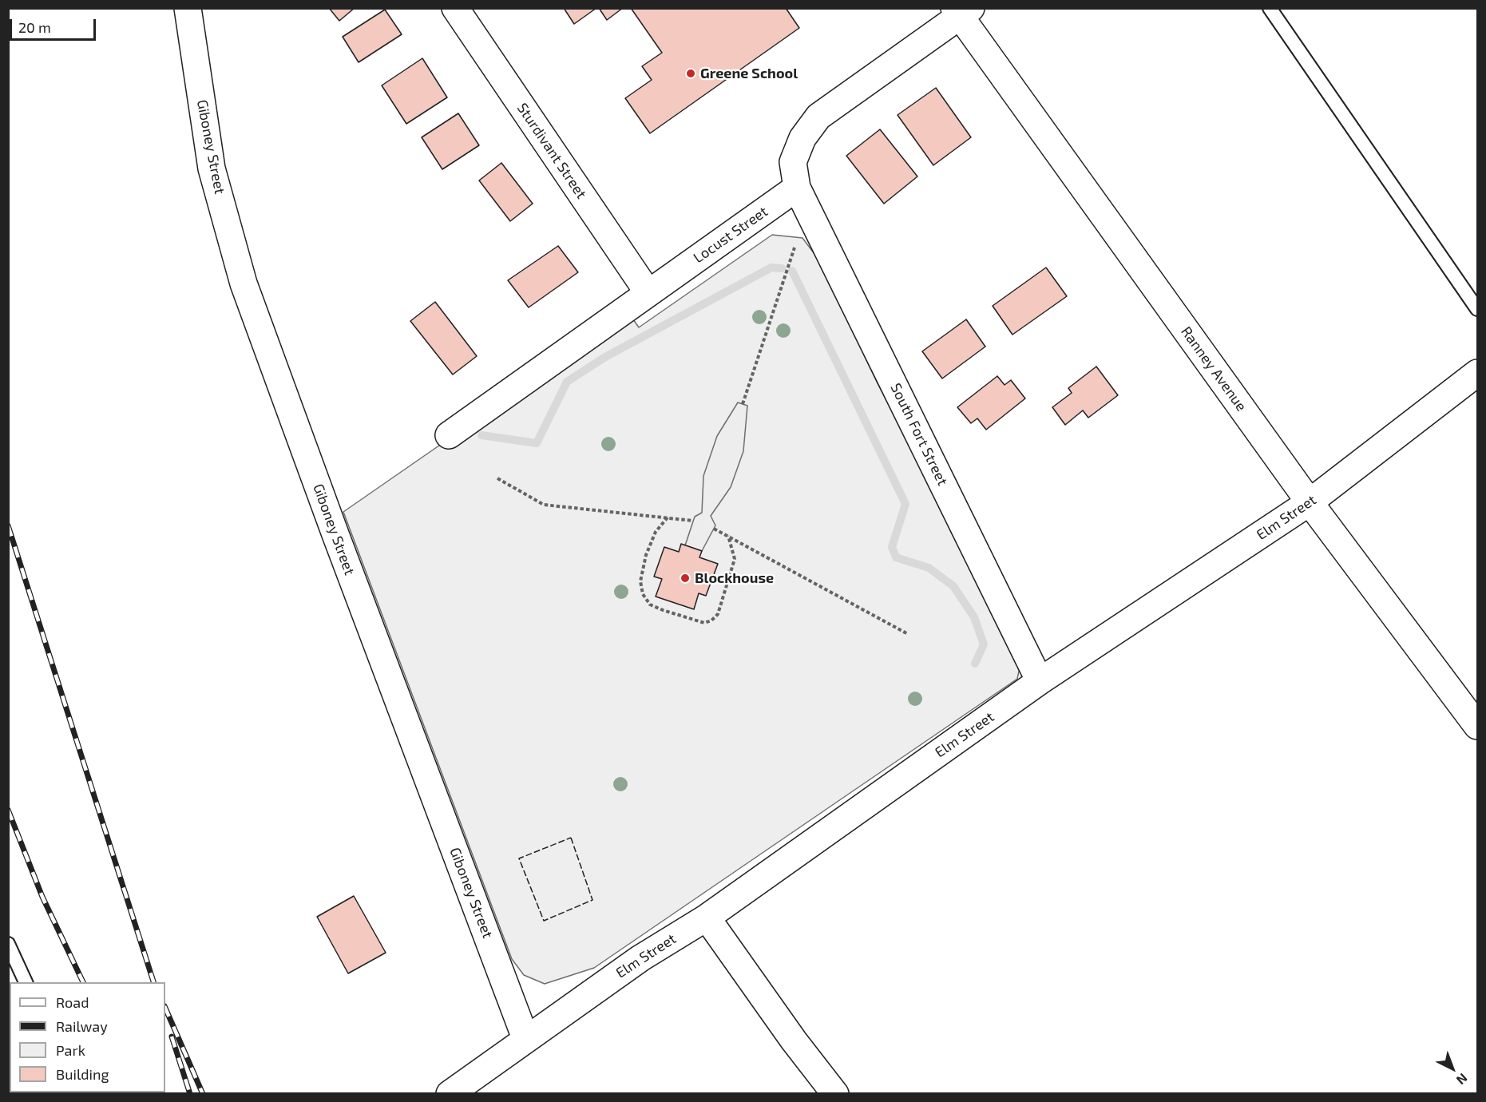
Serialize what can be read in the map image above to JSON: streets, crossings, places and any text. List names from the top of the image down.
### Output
{
  "streets": {
    "street": [
      "Giboney Street",
      "Sturdivant Street",
      "Locust Street",
      "Ranney Avenue",
      "South Fort Street",
      "Elm Street"
    ]
  },
  "crossings": [
    ["Giboney Street", "Elm Street"],
    ["Sturdivant Street", "Locust Street"],
    ["Locust Street", "South Fort Street"],
    ["Ranney Avenue", "Elm Street"],
    ["South Fort Street", "Elm Street"]
  ],
  "places": ["Greene School", "Blockhouse"],
  "legend": [
    "Road",
    "Railway",
    "Park",
    "Building"
  ],
  "scale_bar": "20 m",
  "north": "bottom right"
}
